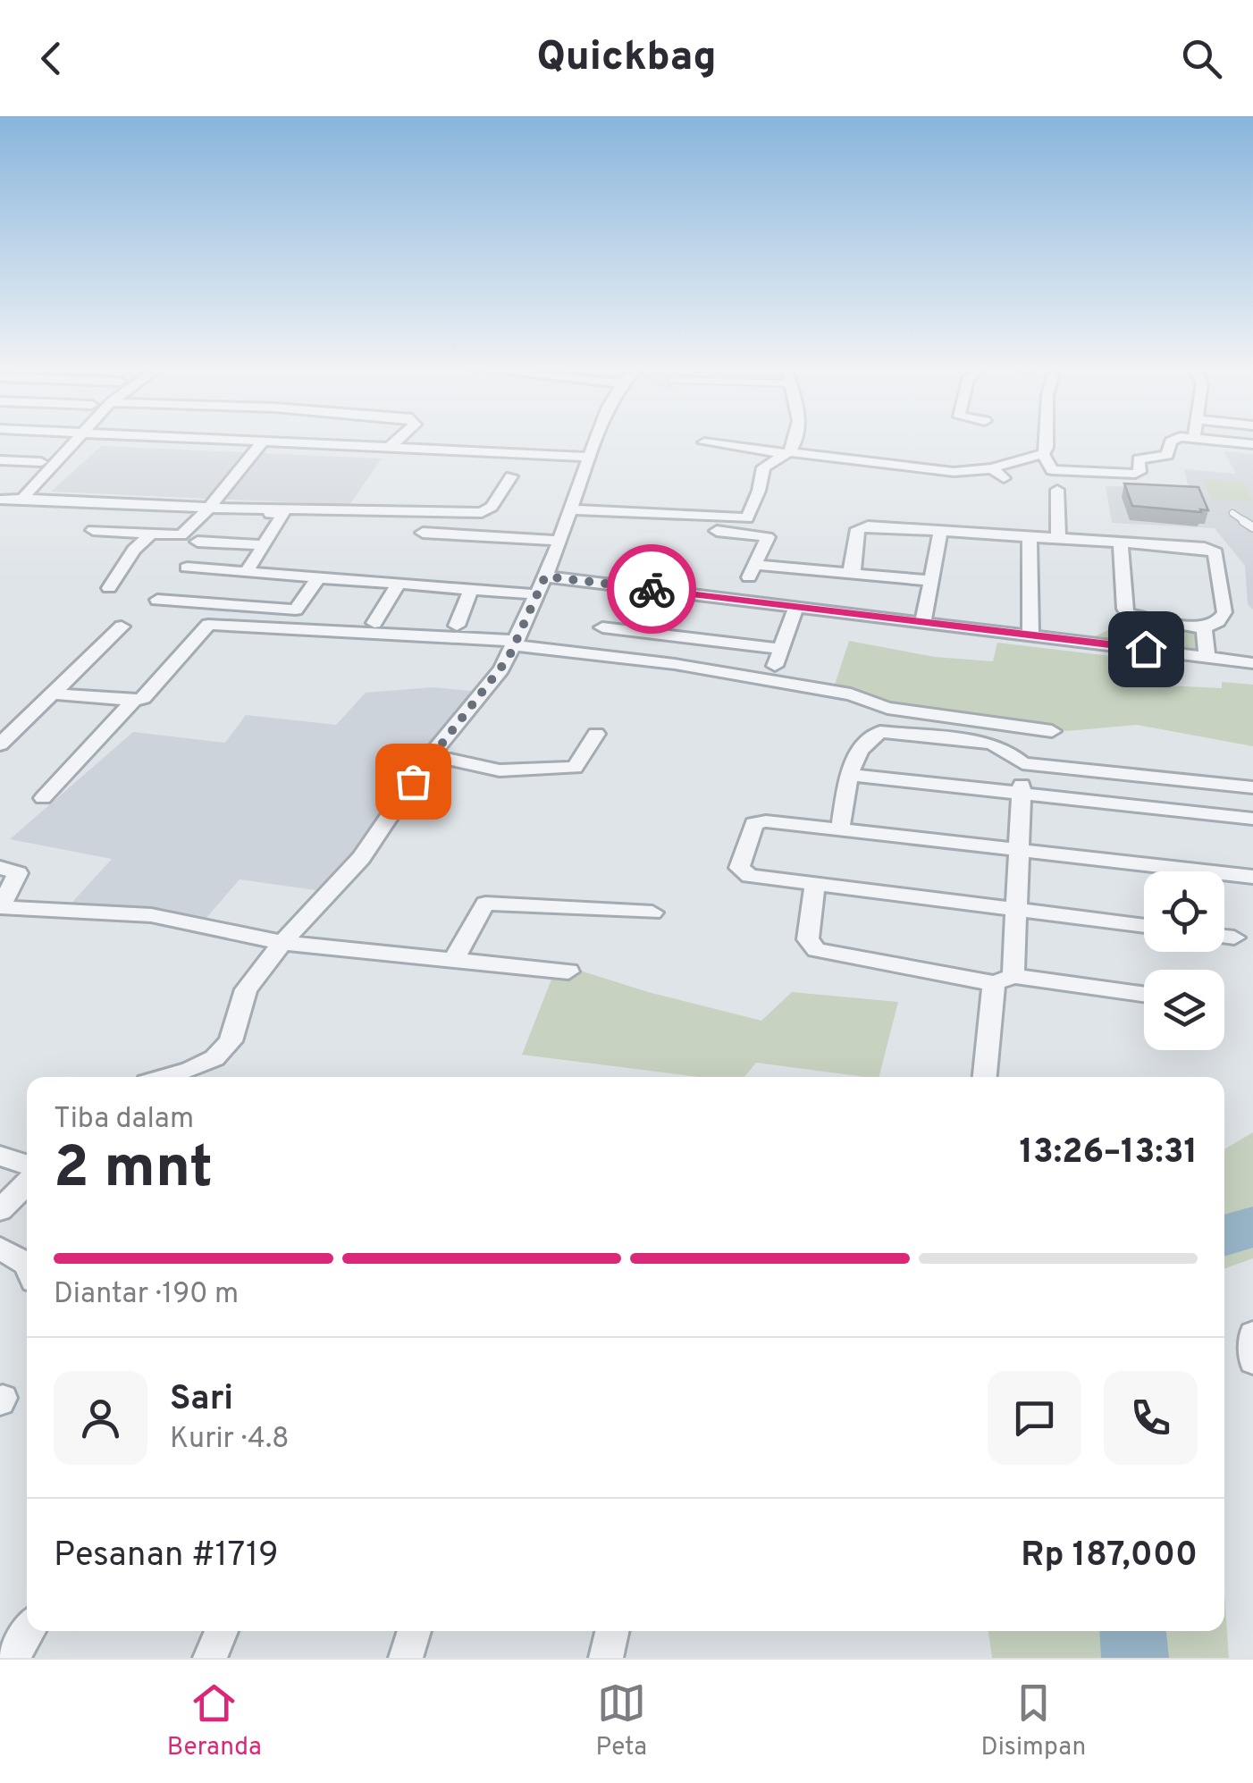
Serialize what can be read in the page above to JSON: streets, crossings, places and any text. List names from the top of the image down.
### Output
{
  "page": {
    "header": "Quickbag",
    "heading": ["2 mnt", "Tiba dalam", "13:26–13:31"],
    "panel": [
      "Sari",
      "Kurir · 4.8",
      "Pesanan #1719",
      "Rp 187,000"
    ],
    "bar": "Diantar · 190 m",
    "tabs": ["Beranda", "Peta", "Disimpan"]
  }
}
